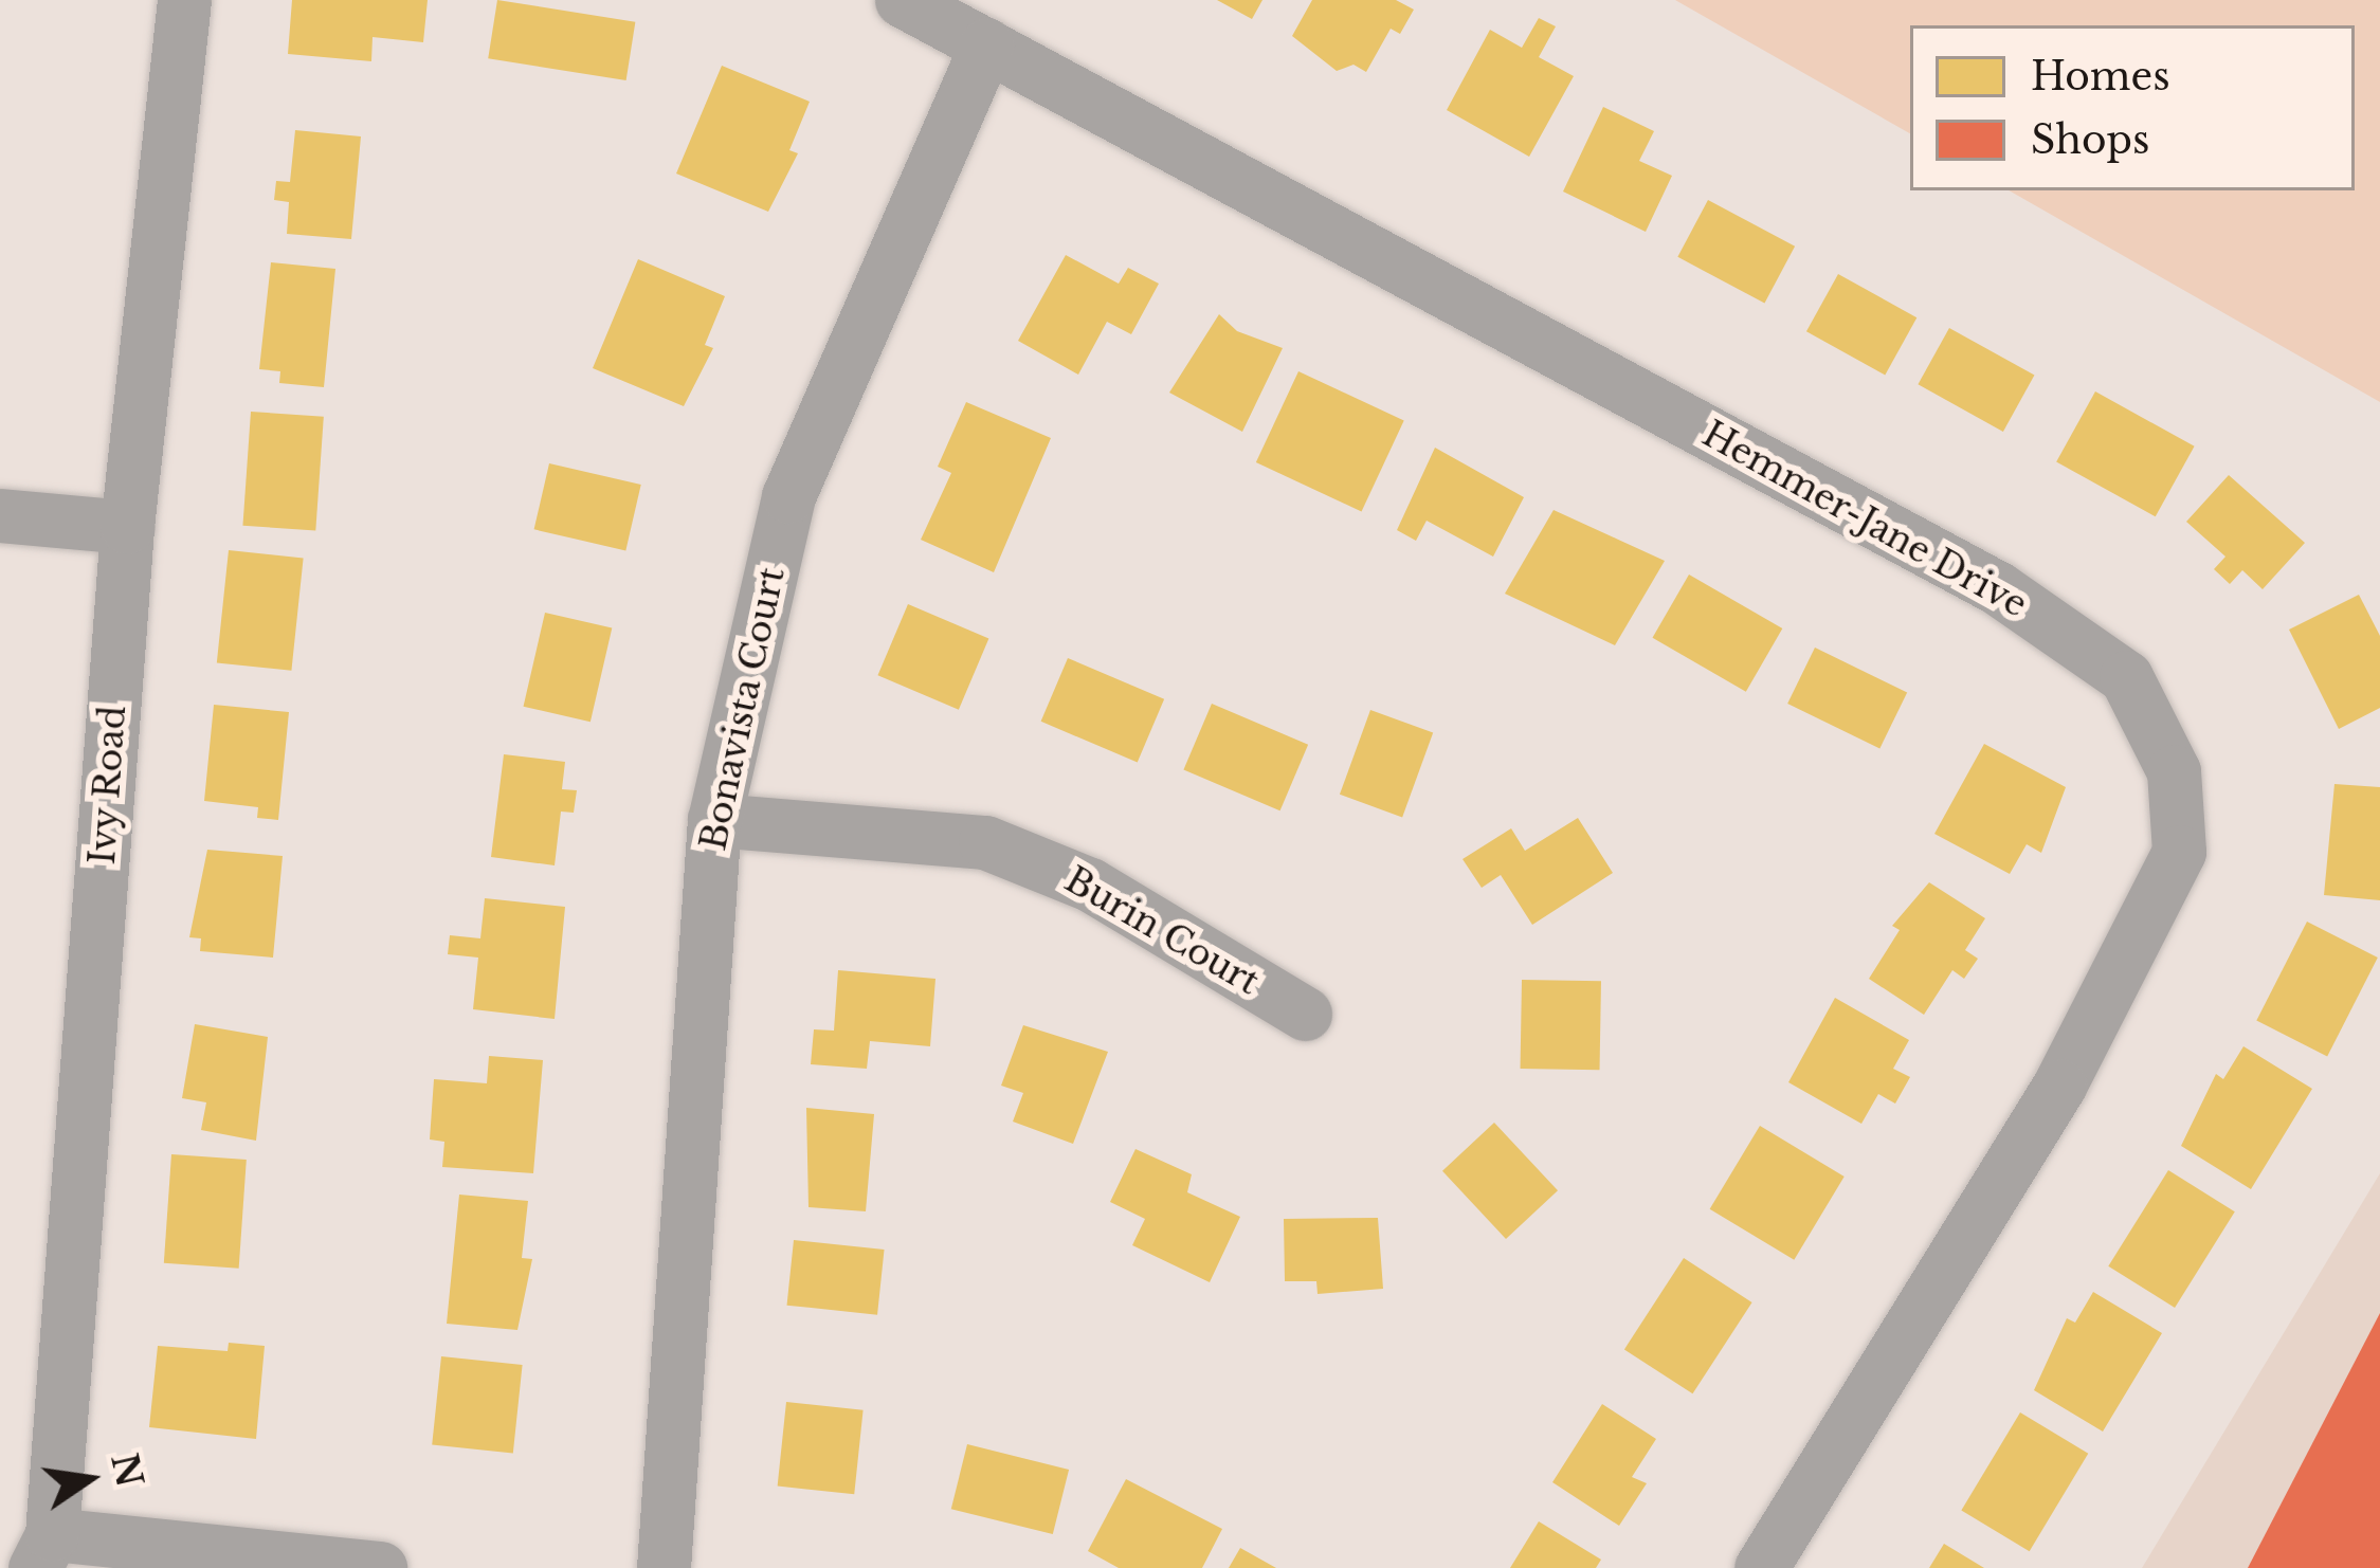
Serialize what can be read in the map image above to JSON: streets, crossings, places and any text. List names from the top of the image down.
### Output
{
  "streets": {
    "street": [
      "Hemmer-Jane Drive",
      "Bonavista Court",
      "Ivy Road",
      "Burin Court"
    ]
  },
  "crossings": [
    ["Hemmer-Jane Drive", "Bonavista Court"],
    ["Bonavista Court", "Burin Court"]
  ],
  "legend": ["Homes", "Shops"],
  "north": "right"
}
